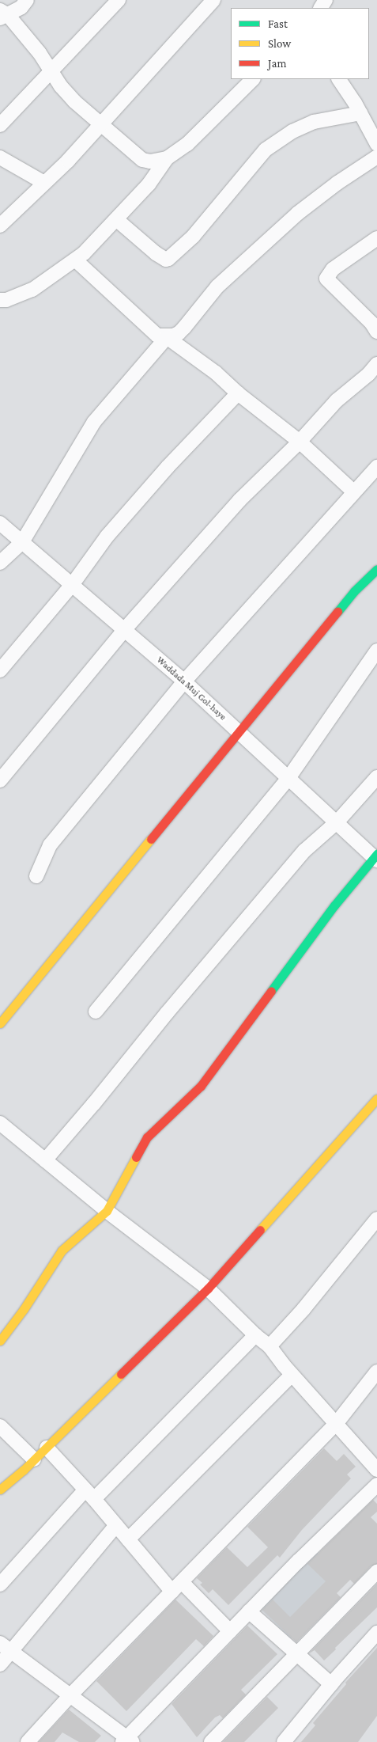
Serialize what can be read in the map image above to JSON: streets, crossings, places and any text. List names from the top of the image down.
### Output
{
  "streets": {
    "street": ["Waddada Muj Gol-haye"]
  },
  "legend": ["Fast", "Slow", "Jam"]
}
